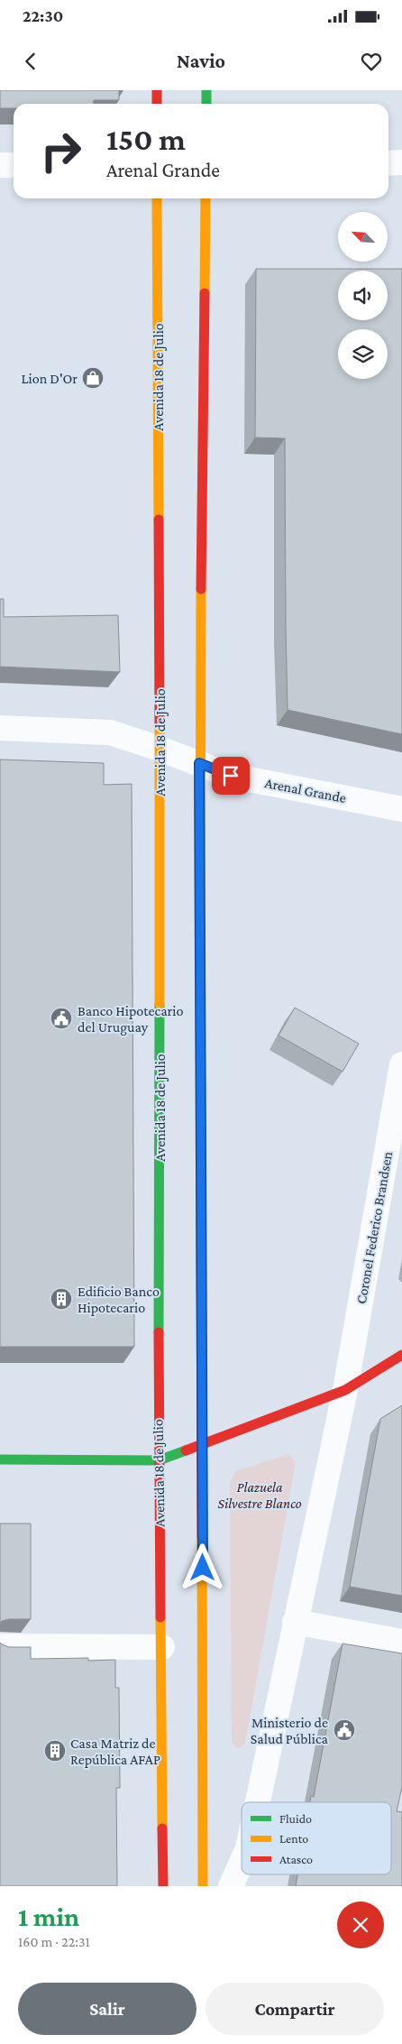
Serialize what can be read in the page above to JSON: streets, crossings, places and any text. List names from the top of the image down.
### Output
{
  "streets": {
    "main road": ["Avenida 18 de Julio"],
    "street": ["Arenal Grande", "Coronel Federico Brandsen"]
  },
  "crossings": [
    ["Avenida 18 de Julio", "Arenal Grande"]
  ],
  "parks": ["Plazuela Silvestre Blanco"],
  "places": {
    "shop": ["Lion D'Or"],
    "public building": ["Banco Hipotecario del Uruguay", "Ministerio de Salud Pública"],
    "building": ["Edificio Banco Hipotecario", "Casa Matriz de República AFAP"]
  },
  "legend": ["Fluido", "Lento", "Atasco"],
  "north": "top left",
  "page": {
    "status": "22:30",
    "header": "Navio",
    "turn": ["150 m", "Arenal Grande"],
    "heading": ["1 min", "160 m · 22:31"],
    "buttons": ["Salir", "Compartir"]
  }
}
